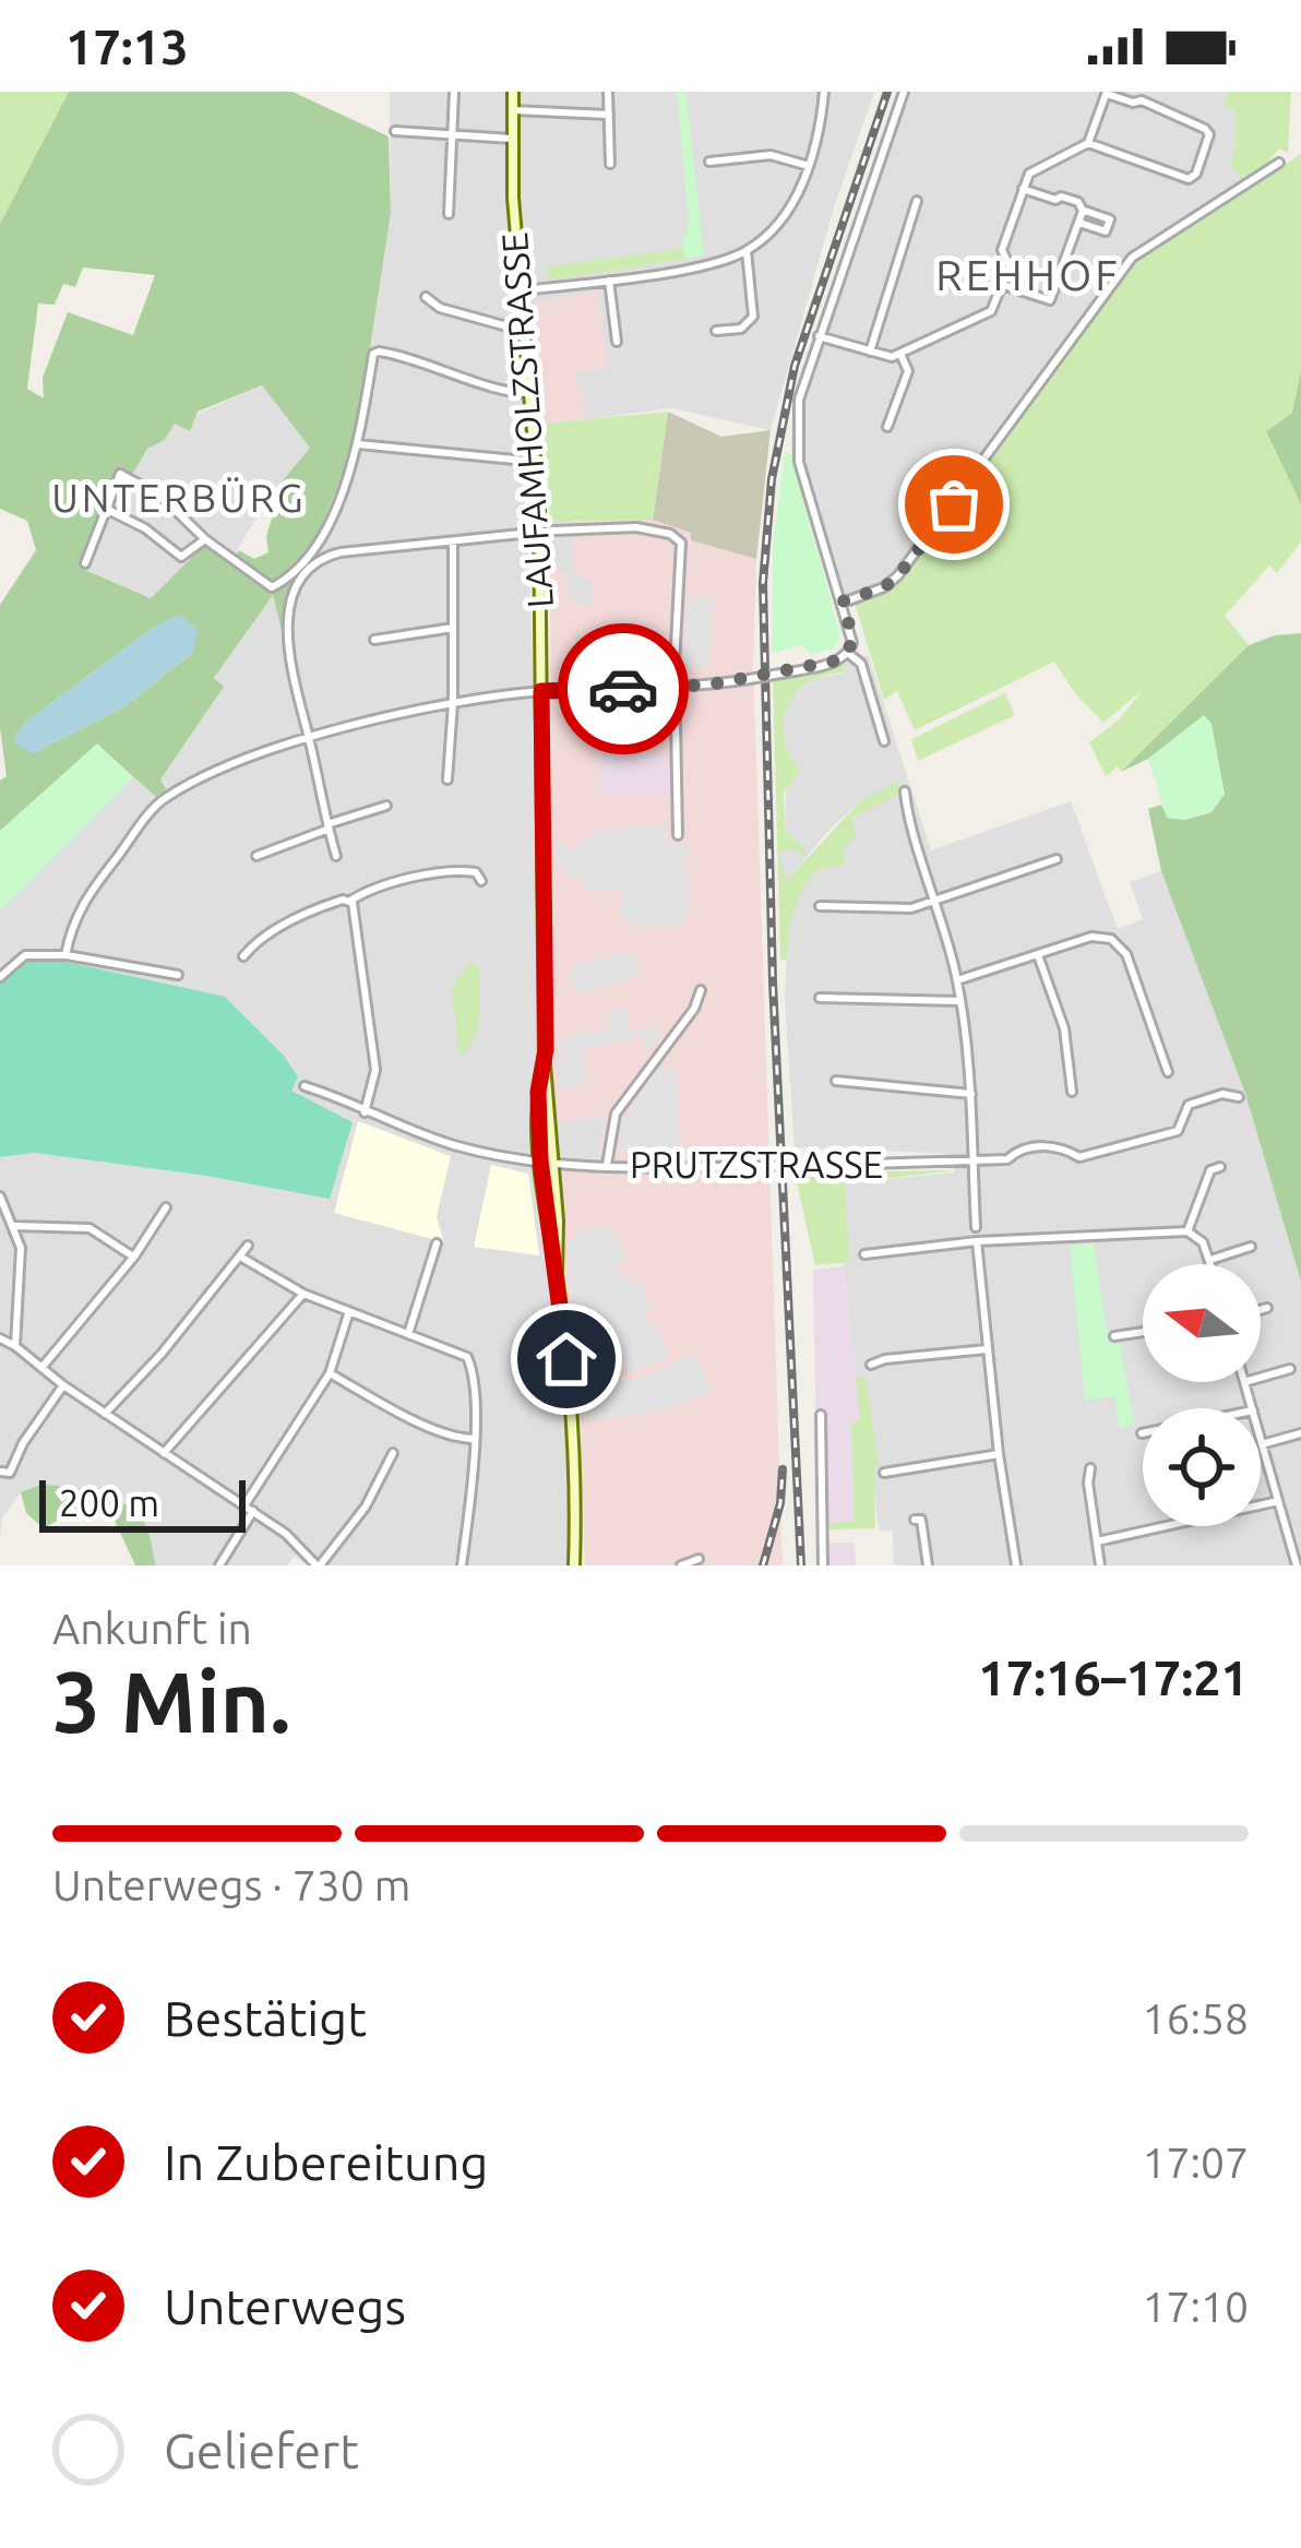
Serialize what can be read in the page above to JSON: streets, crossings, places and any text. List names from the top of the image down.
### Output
{
  "streets": {
    "main road": ["LAUFAMHOLZSTRASSE"],
    "street": ["PRUTZSTRASSE"]
  },
  "crossings": [
    ["LAUFAMHOLZSTRASSE", "PRUTZSTRASSE"]
  ],
  "districts": ["REHHOF", "UNTERBÜRG"],
  "scale_bar": "200 m",
  "north": "left",
  "page": {
    "status": "17:13",
    "scale": "200 m",
    "heading": ["3 Min.", "Ankunft in", "17:16–17:21"],
    "bar": "Unterwegs · 730 m",
    "list": [
      ["Bestätigt", "16:58"],
      ["In Zubereitung", "17:07"],
      ["Unterwegs", "17:10"],
      "Geliefert"
    ]
  }
}
